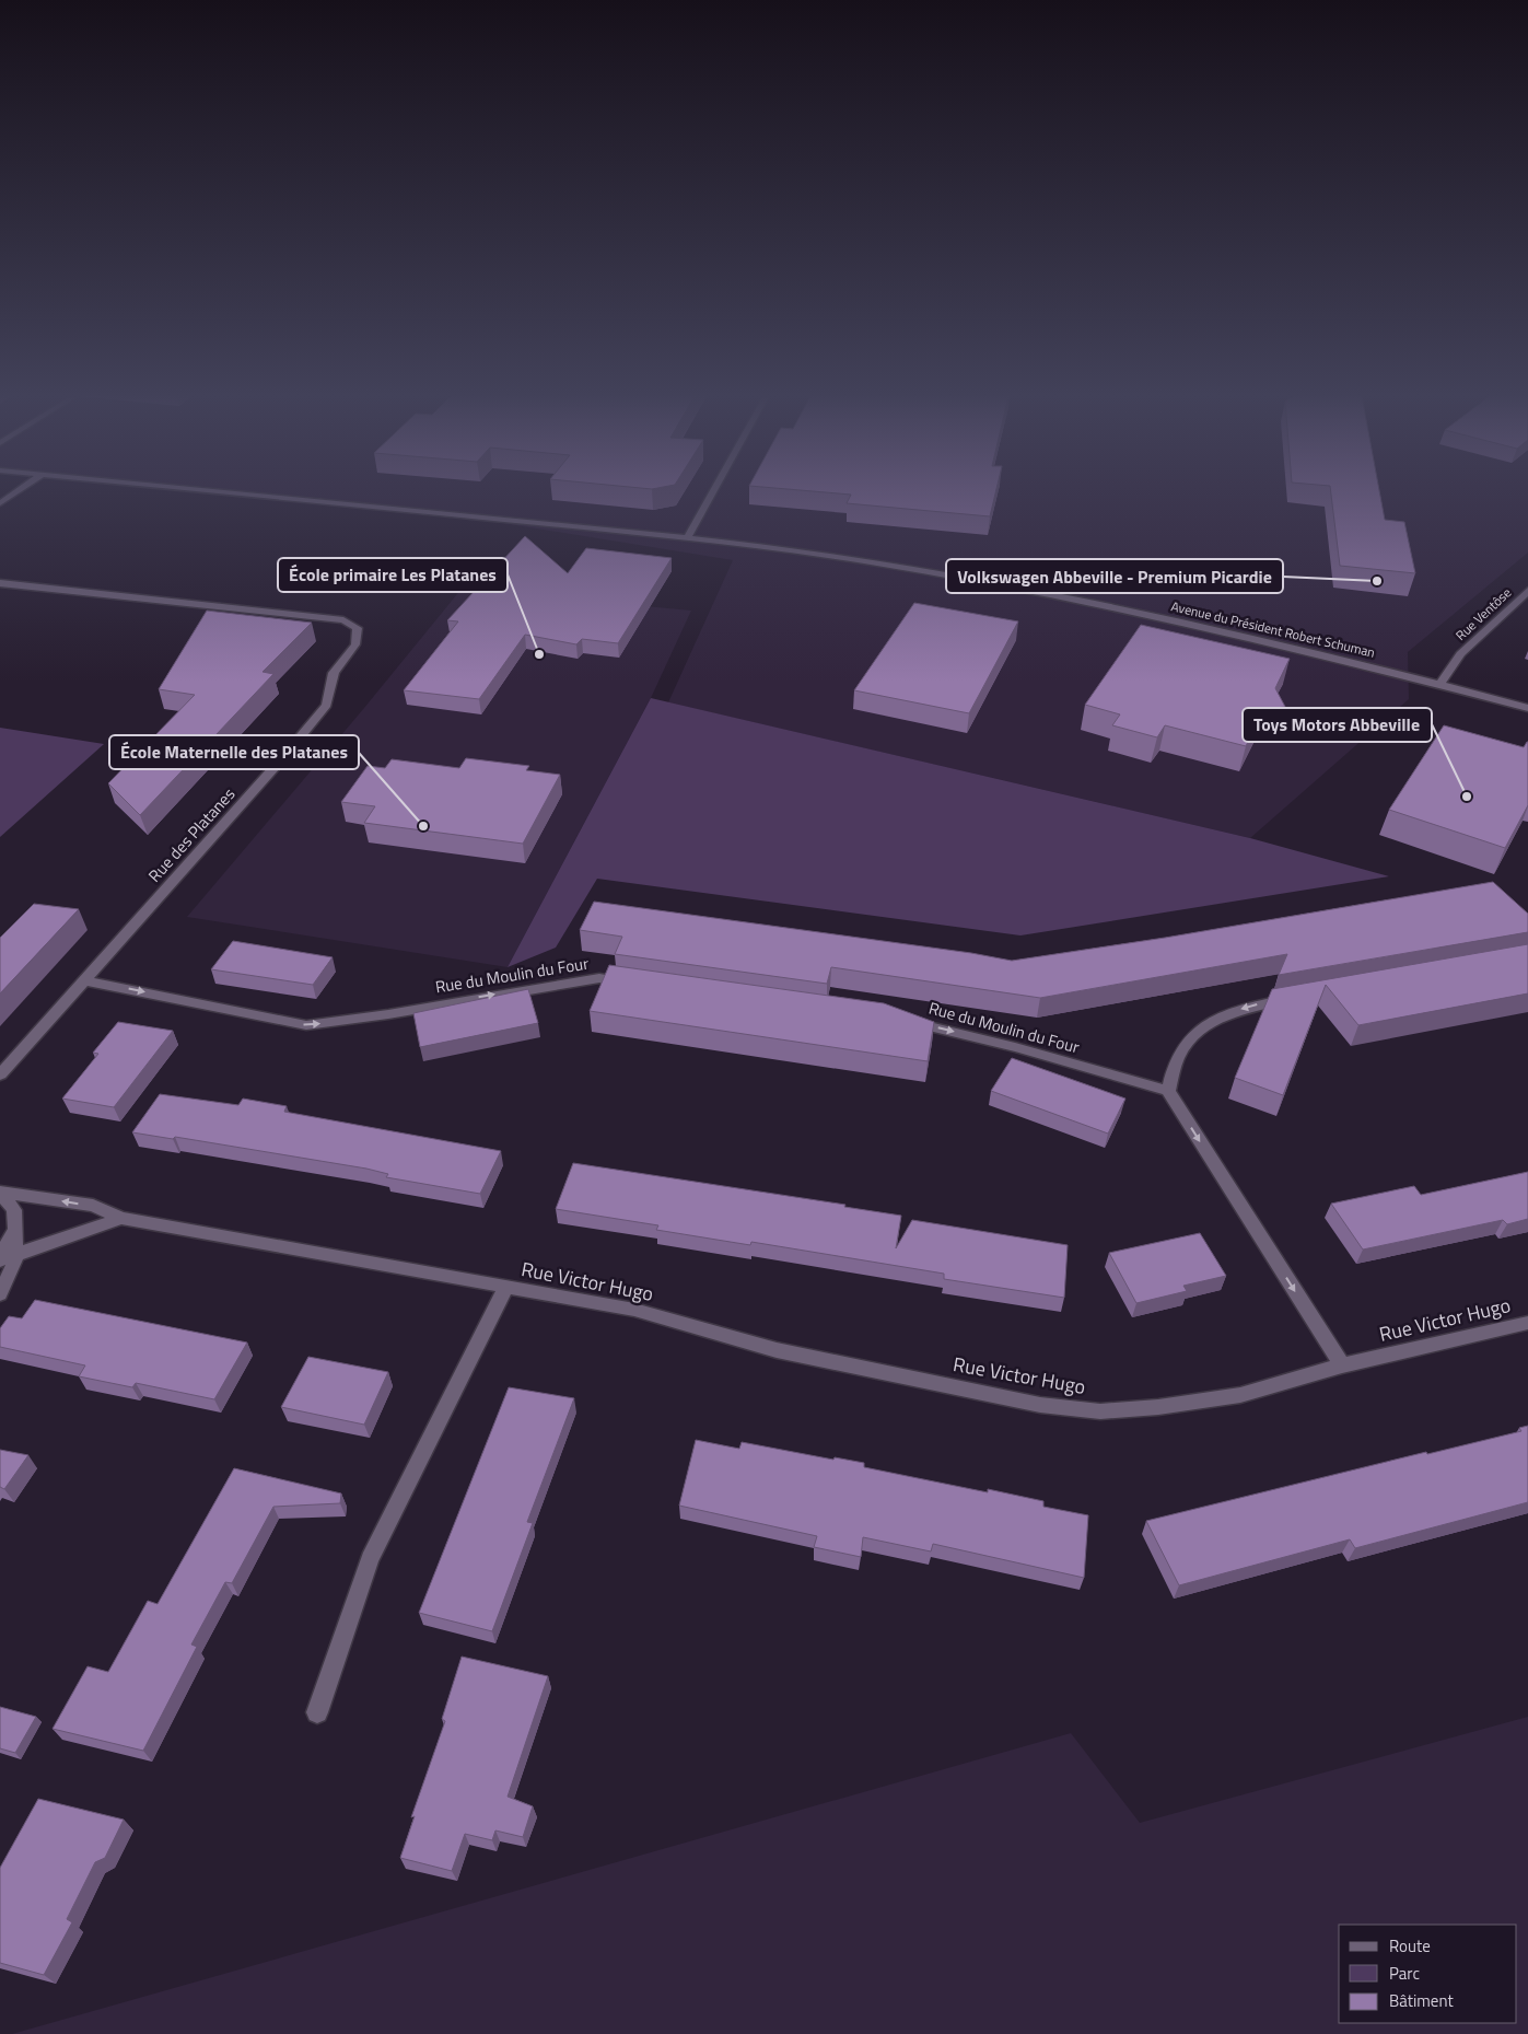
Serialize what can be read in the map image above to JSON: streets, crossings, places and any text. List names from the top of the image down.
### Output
{
  "streets": {
    "street": [
      "Rue Ventôse",
      "Avenue du Président Robert Schuman",
      "Rue des Platanes",
      "Rue du Moulin du Four",
      "Rue Victor Hugo"
    ]
  },
  "crossings": [
    ["Rue Ventôse", "Avenue du Président Robert Schuman"],
    ["Rue des Platanes", "Rue du Moulin du Four"]
  ],
  "one_way": ["Rue du Moulin du Four"],
  "places": [
    "Volkswagen Abbeville - Premium Picardie",
    "École primaire Les Platanes",
    "Toys Motors Abbeville",
    "École Maternelle des Platanes"
  ],
  "legend": ["Route", "Parc", "Bâtiment"]
}
